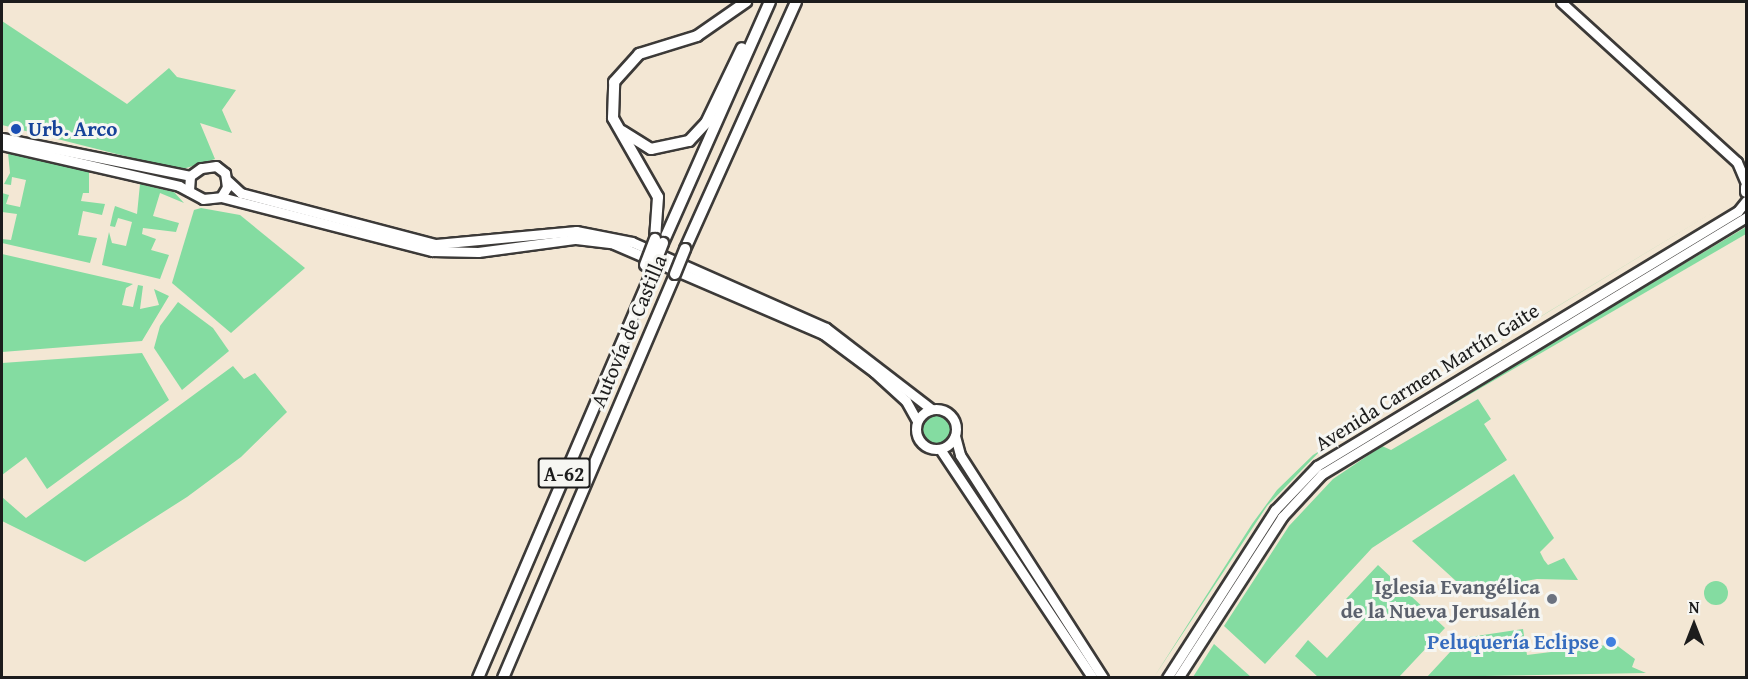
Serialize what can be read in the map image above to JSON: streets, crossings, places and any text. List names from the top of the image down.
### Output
{
  "streets": {
    "highway": ["Autovía de Castilla", "A-62"],
    "main road": ["Avenida Carmen Martín Gaite"]
  },
  "places": ["Urb. Arco", "Iglesia Evangélica de la Nueva Jerusalén", "Peluquería Eclipse"],
  "north": "top"
}
